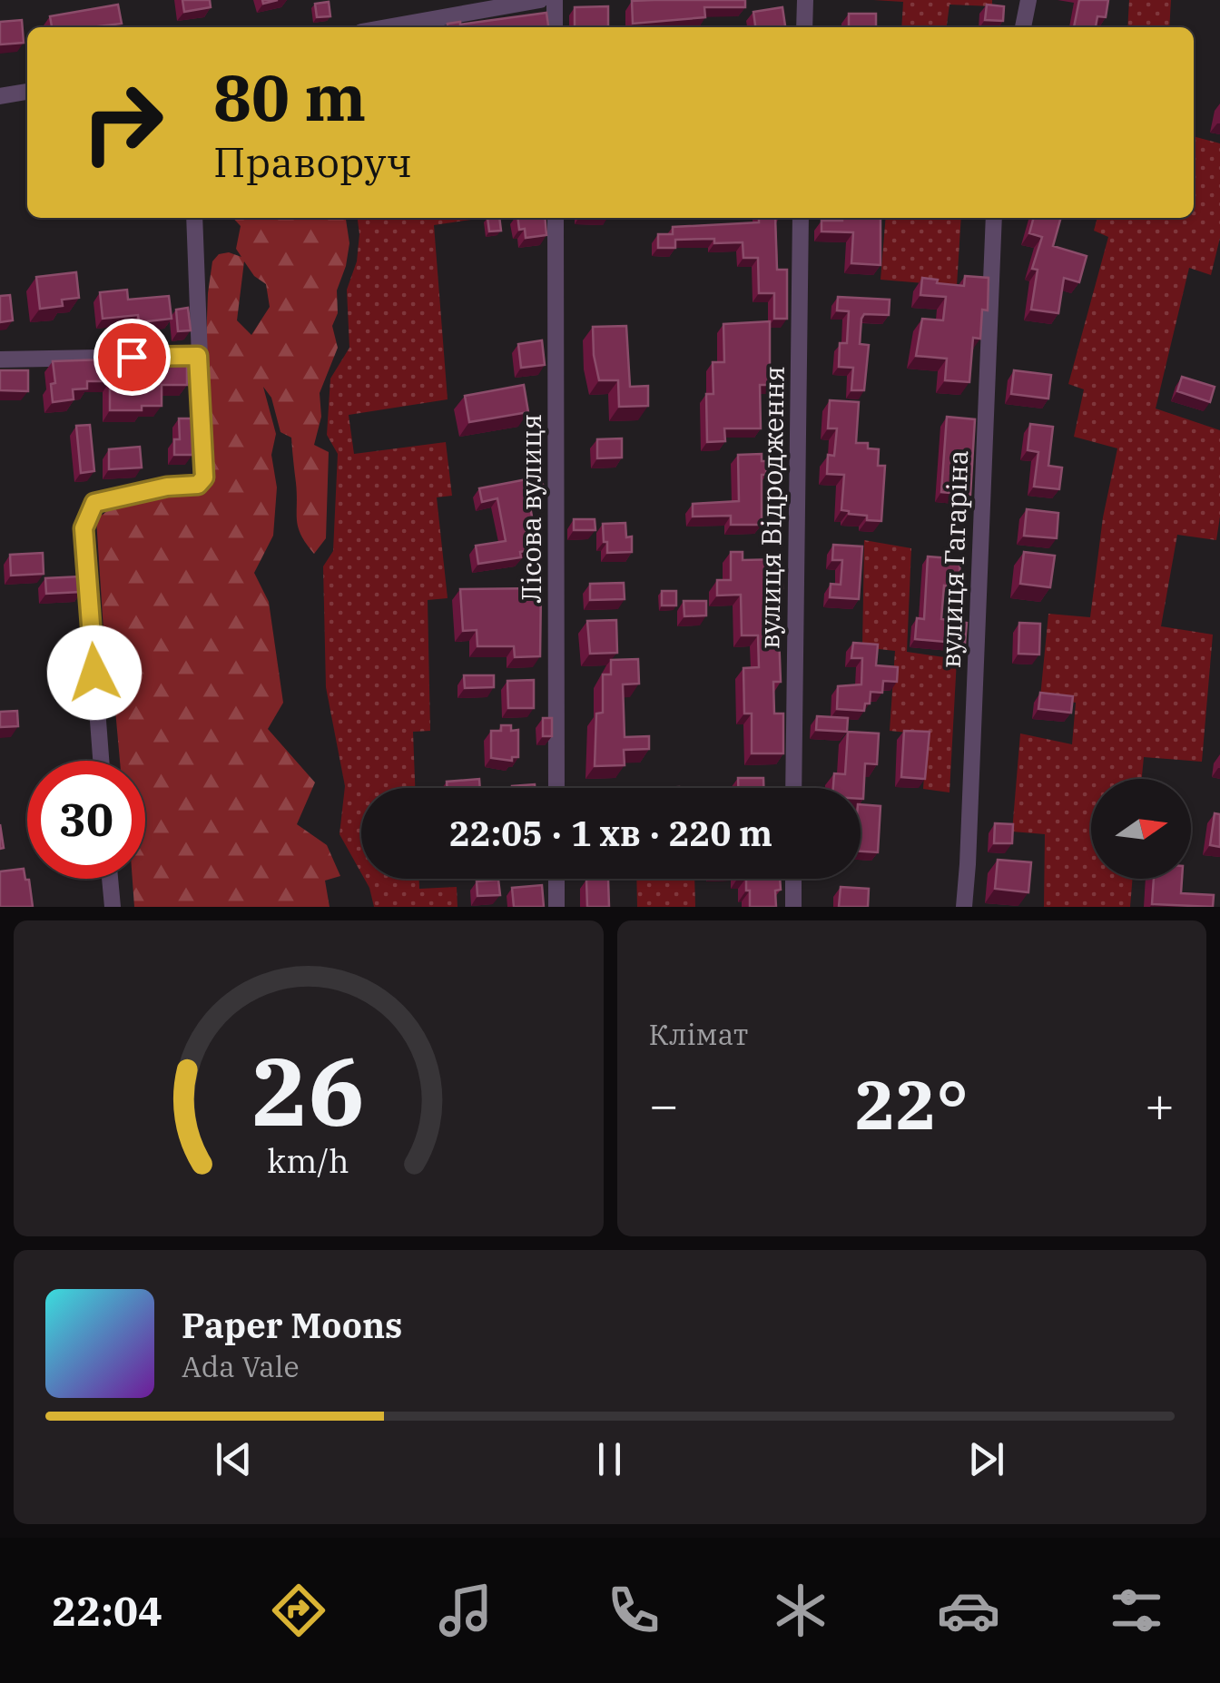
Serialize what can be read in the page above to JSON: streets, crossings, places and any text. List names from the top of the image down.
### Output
{
  "streets": {
    "street": ["вулиця Відродження", "Лісова вулиця", "вулиця Гагаріна"]
  },
  "north": "right",
  "page": {
    "turn": ["80 m", "Праворуч"],
    "limit": "30",
    "trip": "22:05 · 1 хв · 220 m",
    "tile": "Клімат",
    "heat": ["−", "22°", "+"],
    "song": ["Paper Moons", "Ada Vale"],
    "tabs": "22:04",
    "gauge": ["26", "km/h"]
  }
}
